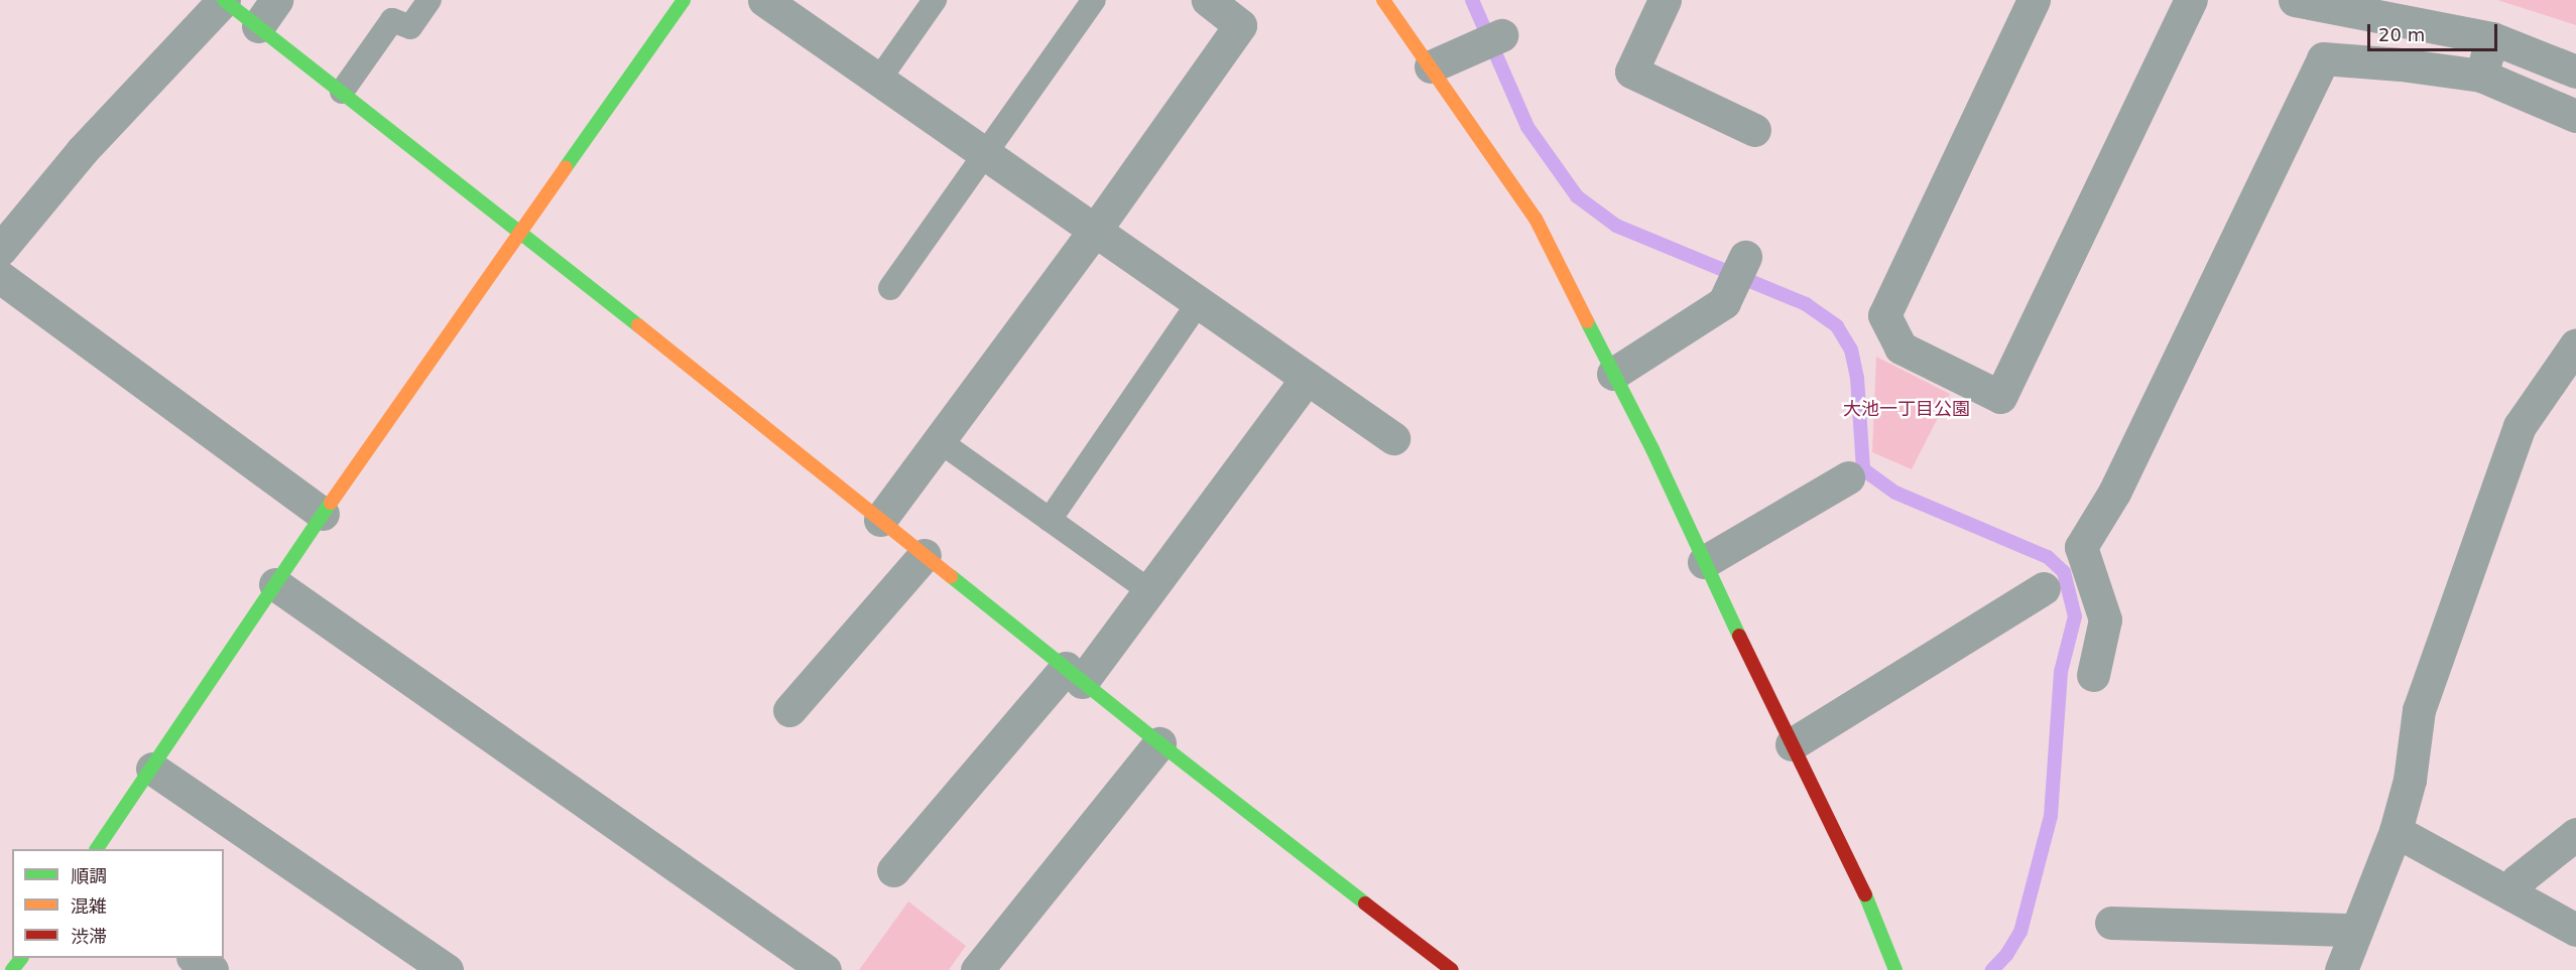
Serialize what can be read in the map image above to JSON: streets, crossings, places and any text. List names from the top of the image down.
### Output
{
  "parks": ["大池一丁目公園"],
  "legend": ["順調", "混雑", "渋滞"],
  "scale_bar": "20 m"
}
